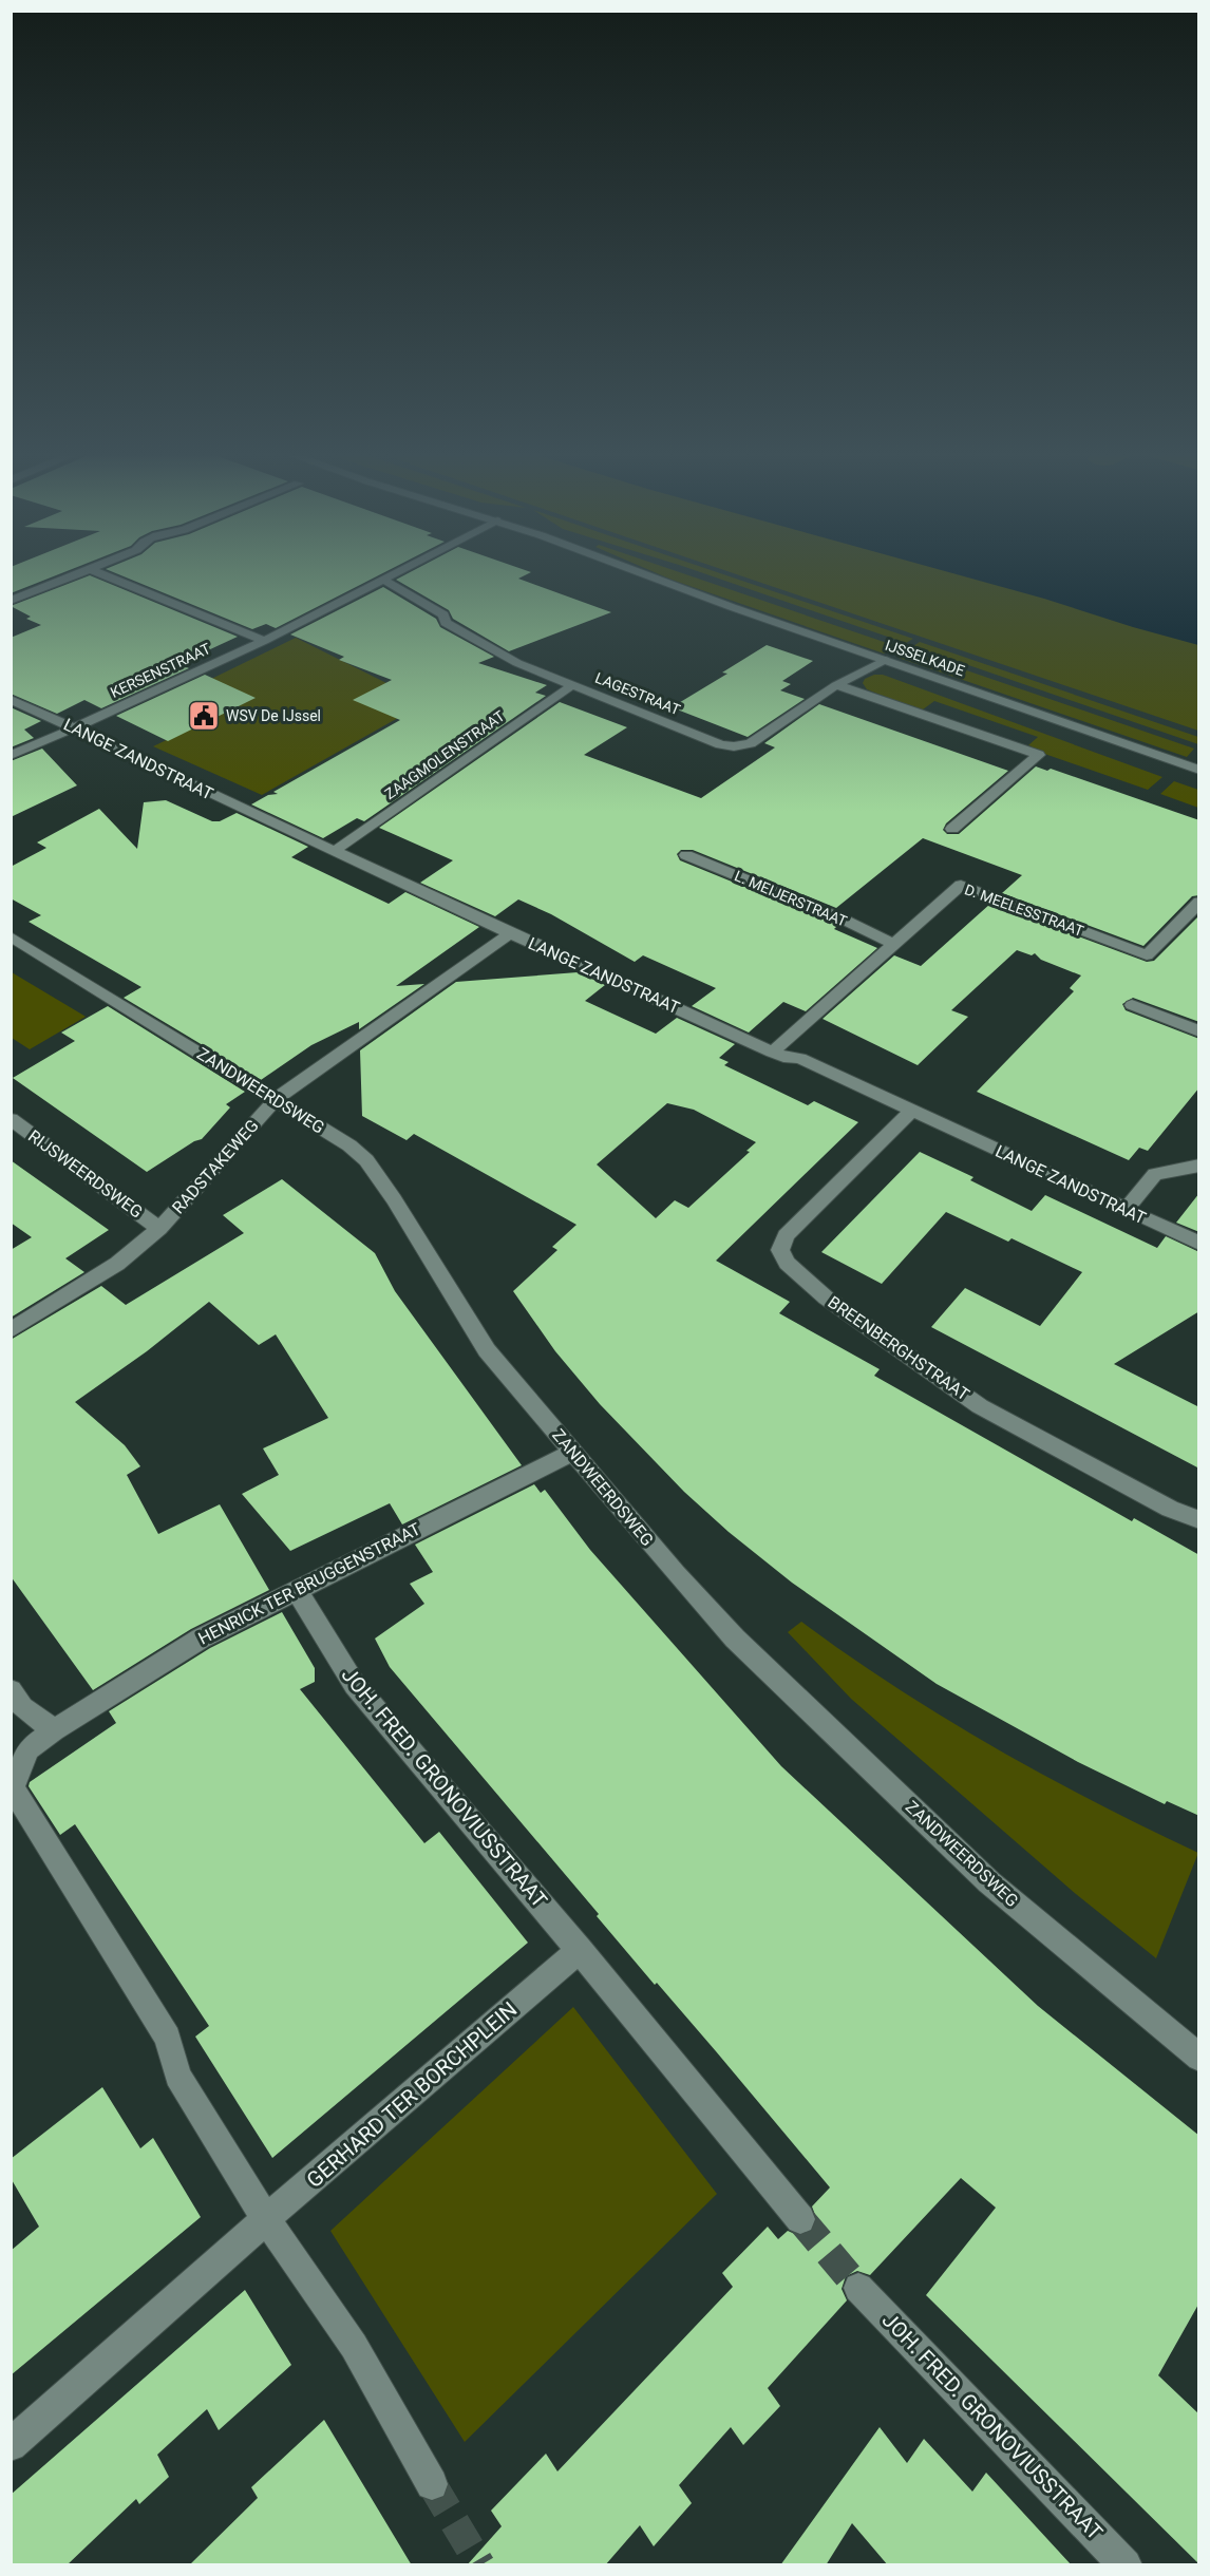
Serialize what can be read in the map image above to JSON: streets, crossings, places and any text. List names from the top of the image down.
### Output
{
  "streets": {
    "street": [
      "IJSSELKADE",
      "KERSENSTRAAT",
      "LAGESTRAAT",
      "ZAAGMOLENSTRAAT",
      "LANGE ZANDSTRAAT",
      "L. MEIJERSTRAAT",
      "D. MEELESSTRAAT",
      "ZANDWEERDSWEG",
      "RADSTAKEWEG",
      "RIJSWEERDSWEG",
      "BREENBERGHSTRAAT",
      "HENRICK TER BRUGGENSTRAAT",
      "JOH. FRED. GRONOVIUSSTRAAT",
      "GERHARD TER BORCHPLEIN"
    ]
  },
  "crossings": [
    ["IJSSELKADE", "LAGESTRAAT"],
    ["KERSENSTRAAT", "LAGESTRAAT"],
    ["KERSENSTRAAT", "LANGE ZANDSTRAAT"],
    ["LAGESTRAAT", "ZAAGMOLENSTRAAT"],
    ["ZAAGMOLENSTRAAT", "LANGE ZANDSTRAAT"],
    ["LANGE ZANDSTRAAT", "D. MEELESSTRAAT"],
    ["LANGE ZANDSTRAAT", "RADSTAKEWEG"],
    ["LANGE ZANDSTRAAT", "BREENBERGHSTRAAT"],
    ["L. MEIJERSTRAAT", "D. MEELESSTRAAT"],
    ["ZANDWEERDSWEG", "RADSTAKEWEG"],
    ["ZANDWEERDSWEG", "HENRICK TER BRUGGENSTRAAT"],
    ["RADSTAKEWEG", "RIJSWEERDSWEG"],
    ["HENRICK TER BRUGGENSTRAAT", "JOH. FRED. GRONOVIUSSTRAAT"],
    ["HENRICK TER BRUGGENSTRAAT", "GERHARD TER BORCHPLEIN"],
    ["JOH. FRED. GRONOVIUSSTRAAT", "GERHARD TER BORCHPLEIN"]
  ],
  "places": {
    "public building": ["WSV De IJssel"]
  }
}
